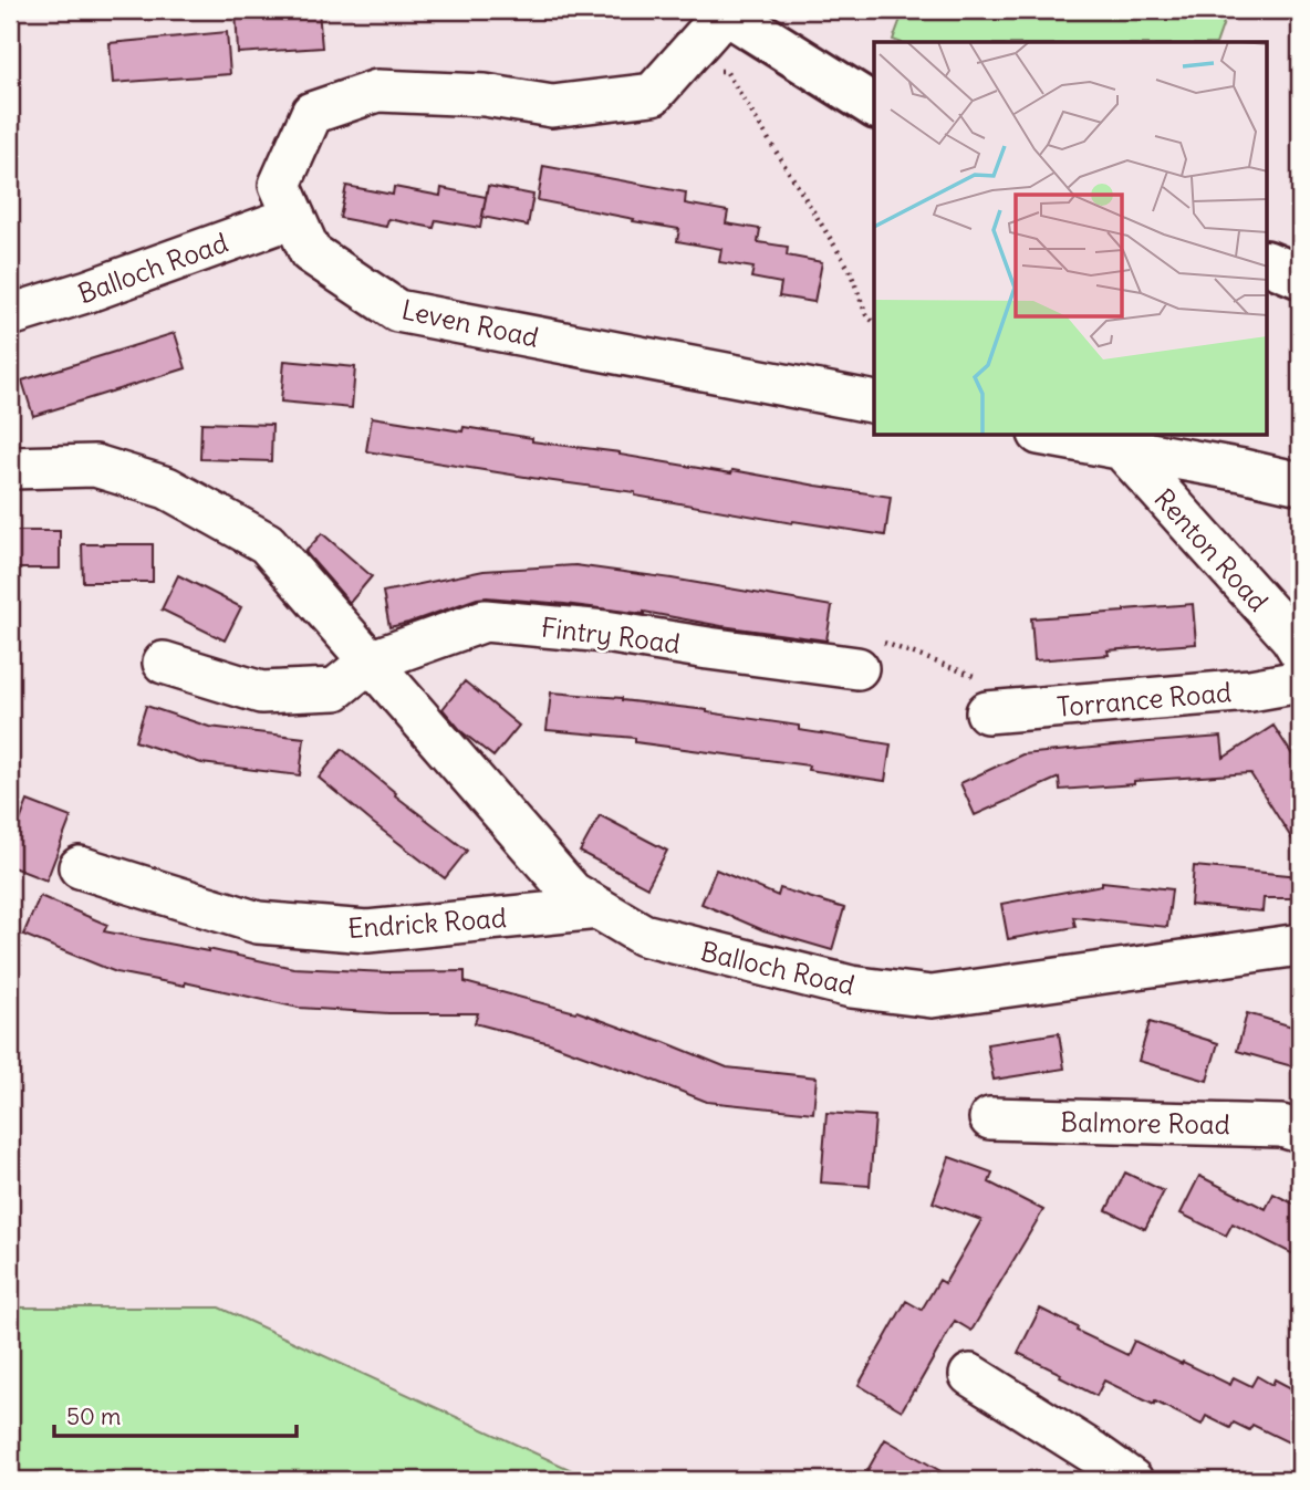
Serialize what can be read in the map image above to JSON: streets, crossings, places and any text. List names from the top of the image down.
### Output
{
  "streets": {
    "street": [
      "Balloch Road",
      "Leven Road",
      "Renton Road",
      "Fintry Road",
      "Torrance Road",
      "Endrick Road",
      "Balmore Road"
    ]
  },
  "crossings": [
    ["Balloch Road", "Leven Road"],
    ["Balloch Road", "Fintry Road"],
    ["Balloch Road", "Endrick Road"]
  ],
  "scale_bar": "50 m"
}
